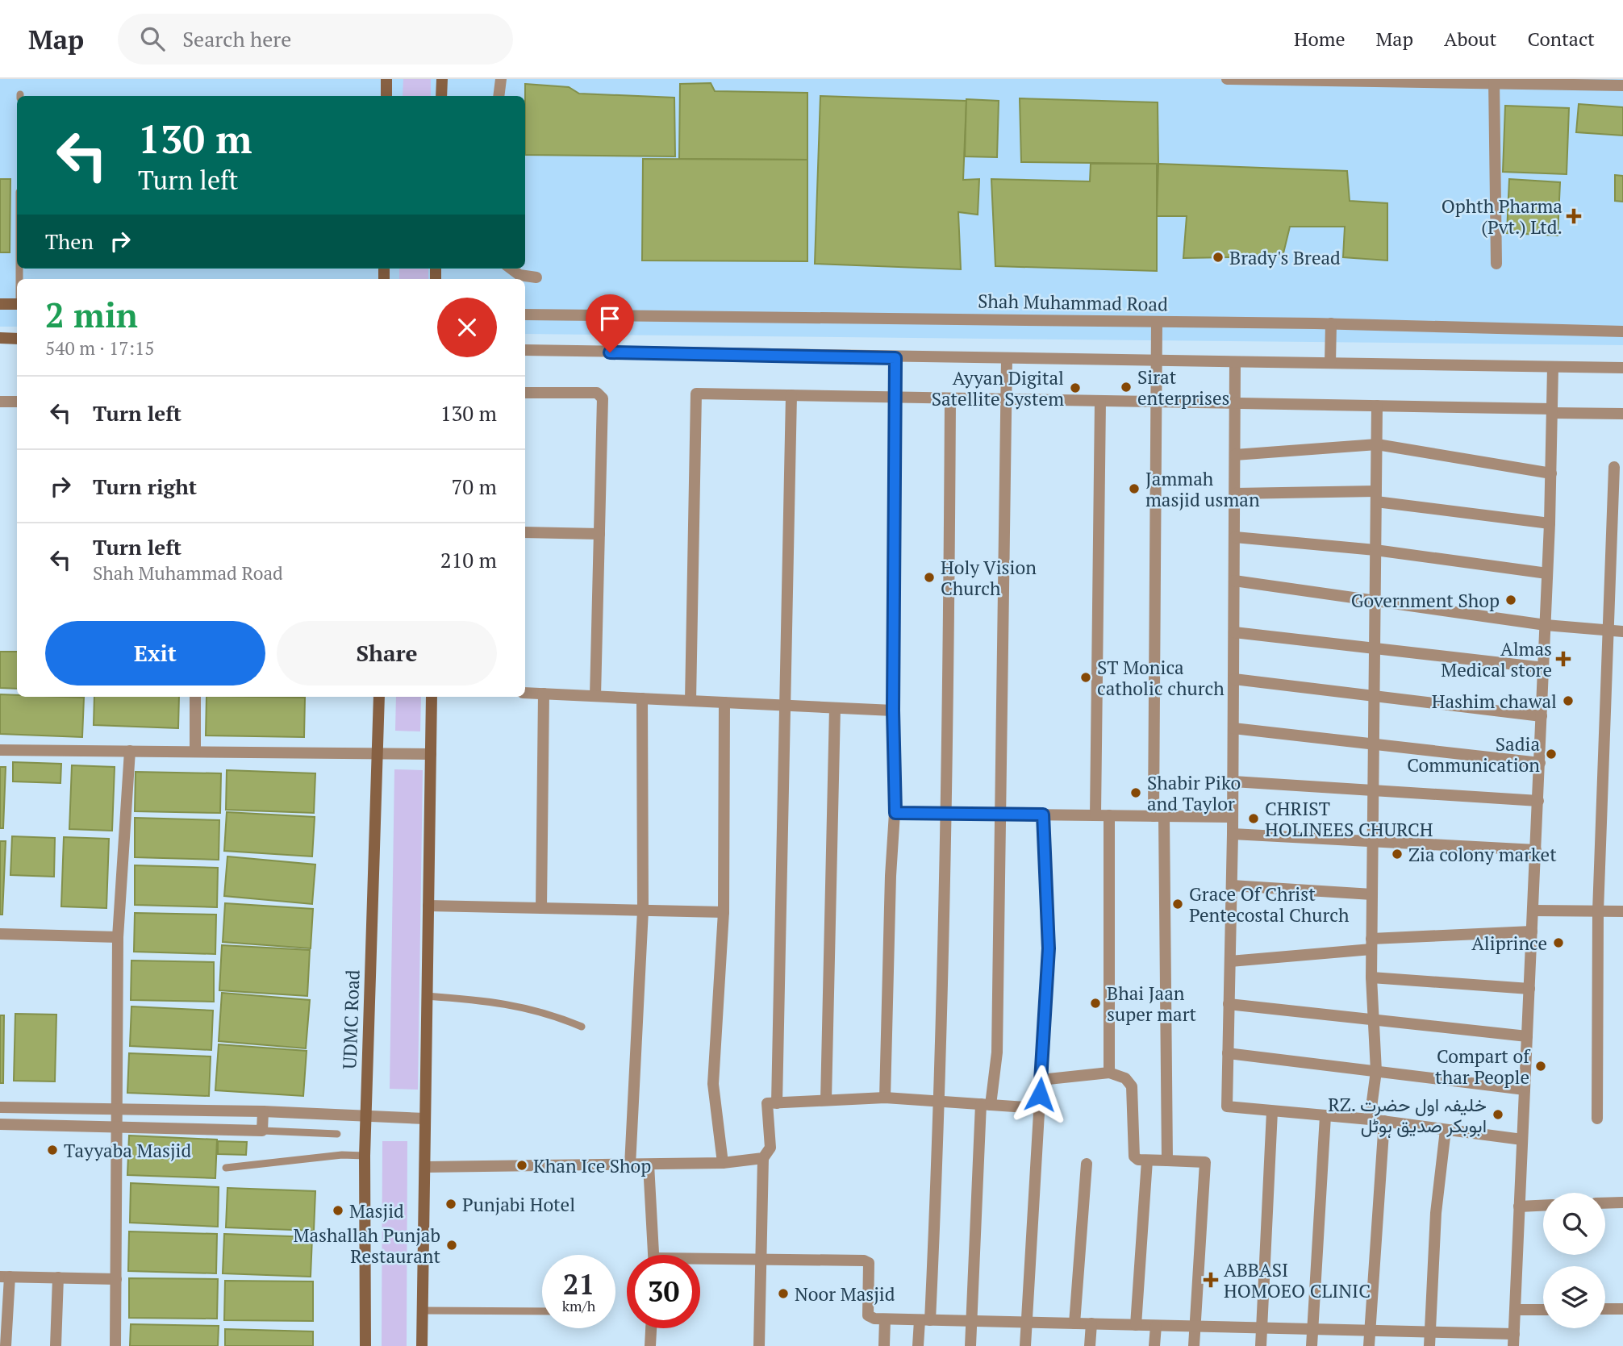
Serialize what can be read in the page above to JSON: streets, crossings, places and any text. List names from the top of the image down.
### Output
{
  "streets": {
    "main road": ["UDMC Road"],
    "street": ["Shah Muhammad Road"]
  },
  "places": {
    "health": ["Ophth Pharma (Pvt.) Ltd.", "Almas Medical store", "ABBASI HOMOEO CLINIC"],
    "other": [
      "Brady's Bread",
      "Sirat enterprises",
      "Ayyan Digital Satellite System",
      "Jammah masjid usman",
      "Holy Vision Church",
      "Government Shop",
      "ST Monica catholic church",
      "Hashim chawal",
      "Sadia Communication",
      "Shabir Piko and Taylor",
      "CHRIST HOLINEES CHURCH",
      "Zia colony market",
      "Grace Of Christ Pentecostal Church",
      "Aliprince",
      "Bhai Jaan super mart",
      "Compart of thar People",
      "RZ. خلیفہ اول حضرت ابوبکر صدیق ہوٹل",
      "Tayyaba Masjid",
      "Khan Ice Shop",
      "Punjabi Hotel",
      "Masjid",
      "Mashallah Punjab Restaurant",
      "Noor Masjid"
    ]
  },
  "page": {
    "header": "Map",
    "search": "Search here",
    "nav": [
      "Home",
      "Map",
      "About",
      "Contact"
    ],
    "turn": ["130 m", "Turn left"],
    "then": "Then",
    "heading": ["2 min", "540 m · 17:15"],
    "list": [
      {
        "name": "Turn left",
        "value": "130 m"
      },
      {
        "name": "Turn right",
        "value": "70 m"
      },
      {
        "name": "Turn left",
        "note": "Shah Muhammad Road",
        "value": "210 m"
      }
    ],
    "buttons": ["Exit", "Share"],
    "speed": "21 km/h",
    "limit": "30"
  }
}
